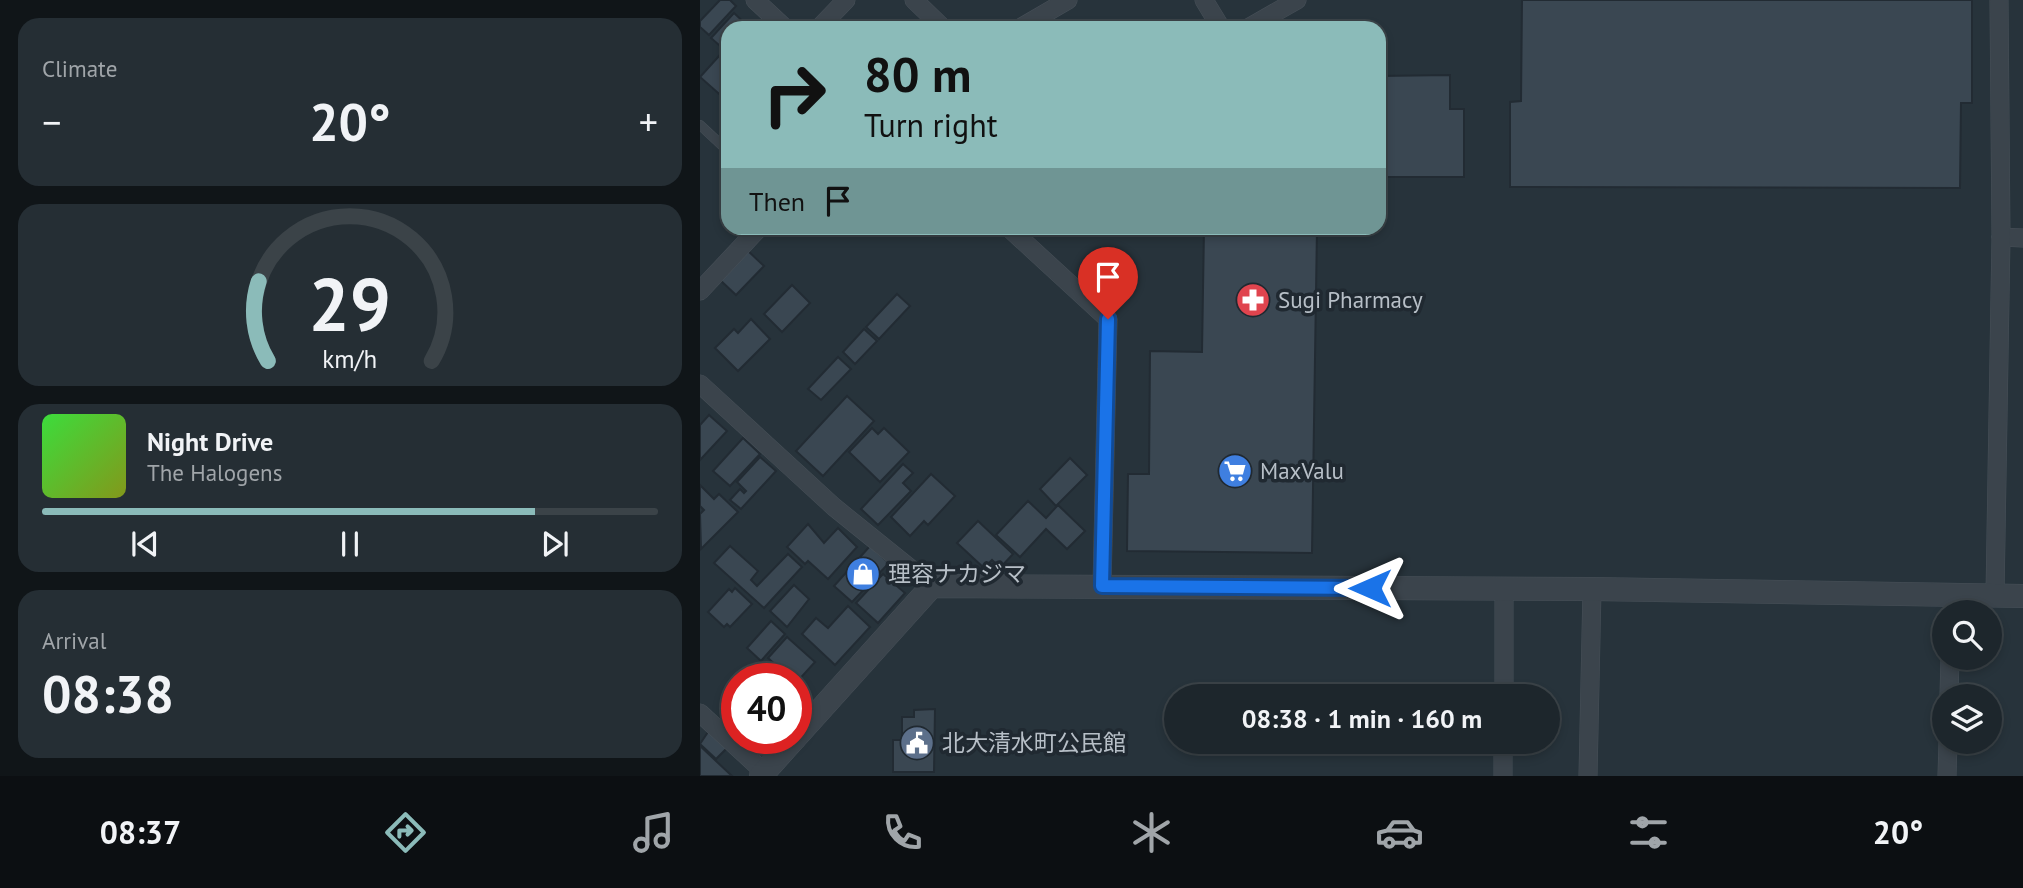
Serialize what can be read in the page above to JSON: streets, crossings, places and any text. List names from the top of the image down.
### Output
{
  "places": {
    "pharmacy": ["Sugi Pharmacy"],
    "supermarket": ["MaxValu"],
    "shop": ["理容ナカジマ"],
    "public building": ["北大清水町公民館"]
  },
  "page": {
    "tile": [
      "Climate",
      ["Arrival", "08:38"]
    ],
    "turn": ["80 m", "Turn right"],
    "heat": ["−", "20°", "+"],
    "then": "Then",
    "song": ["Night Drive", "The Halogens"],
    "limit": "40",
    "trip": "08:38 · 1 min · 160 m",
    "tabs": ["08:37", "20°"],
    "gauge": ["29", "km/h"]
  }
}
